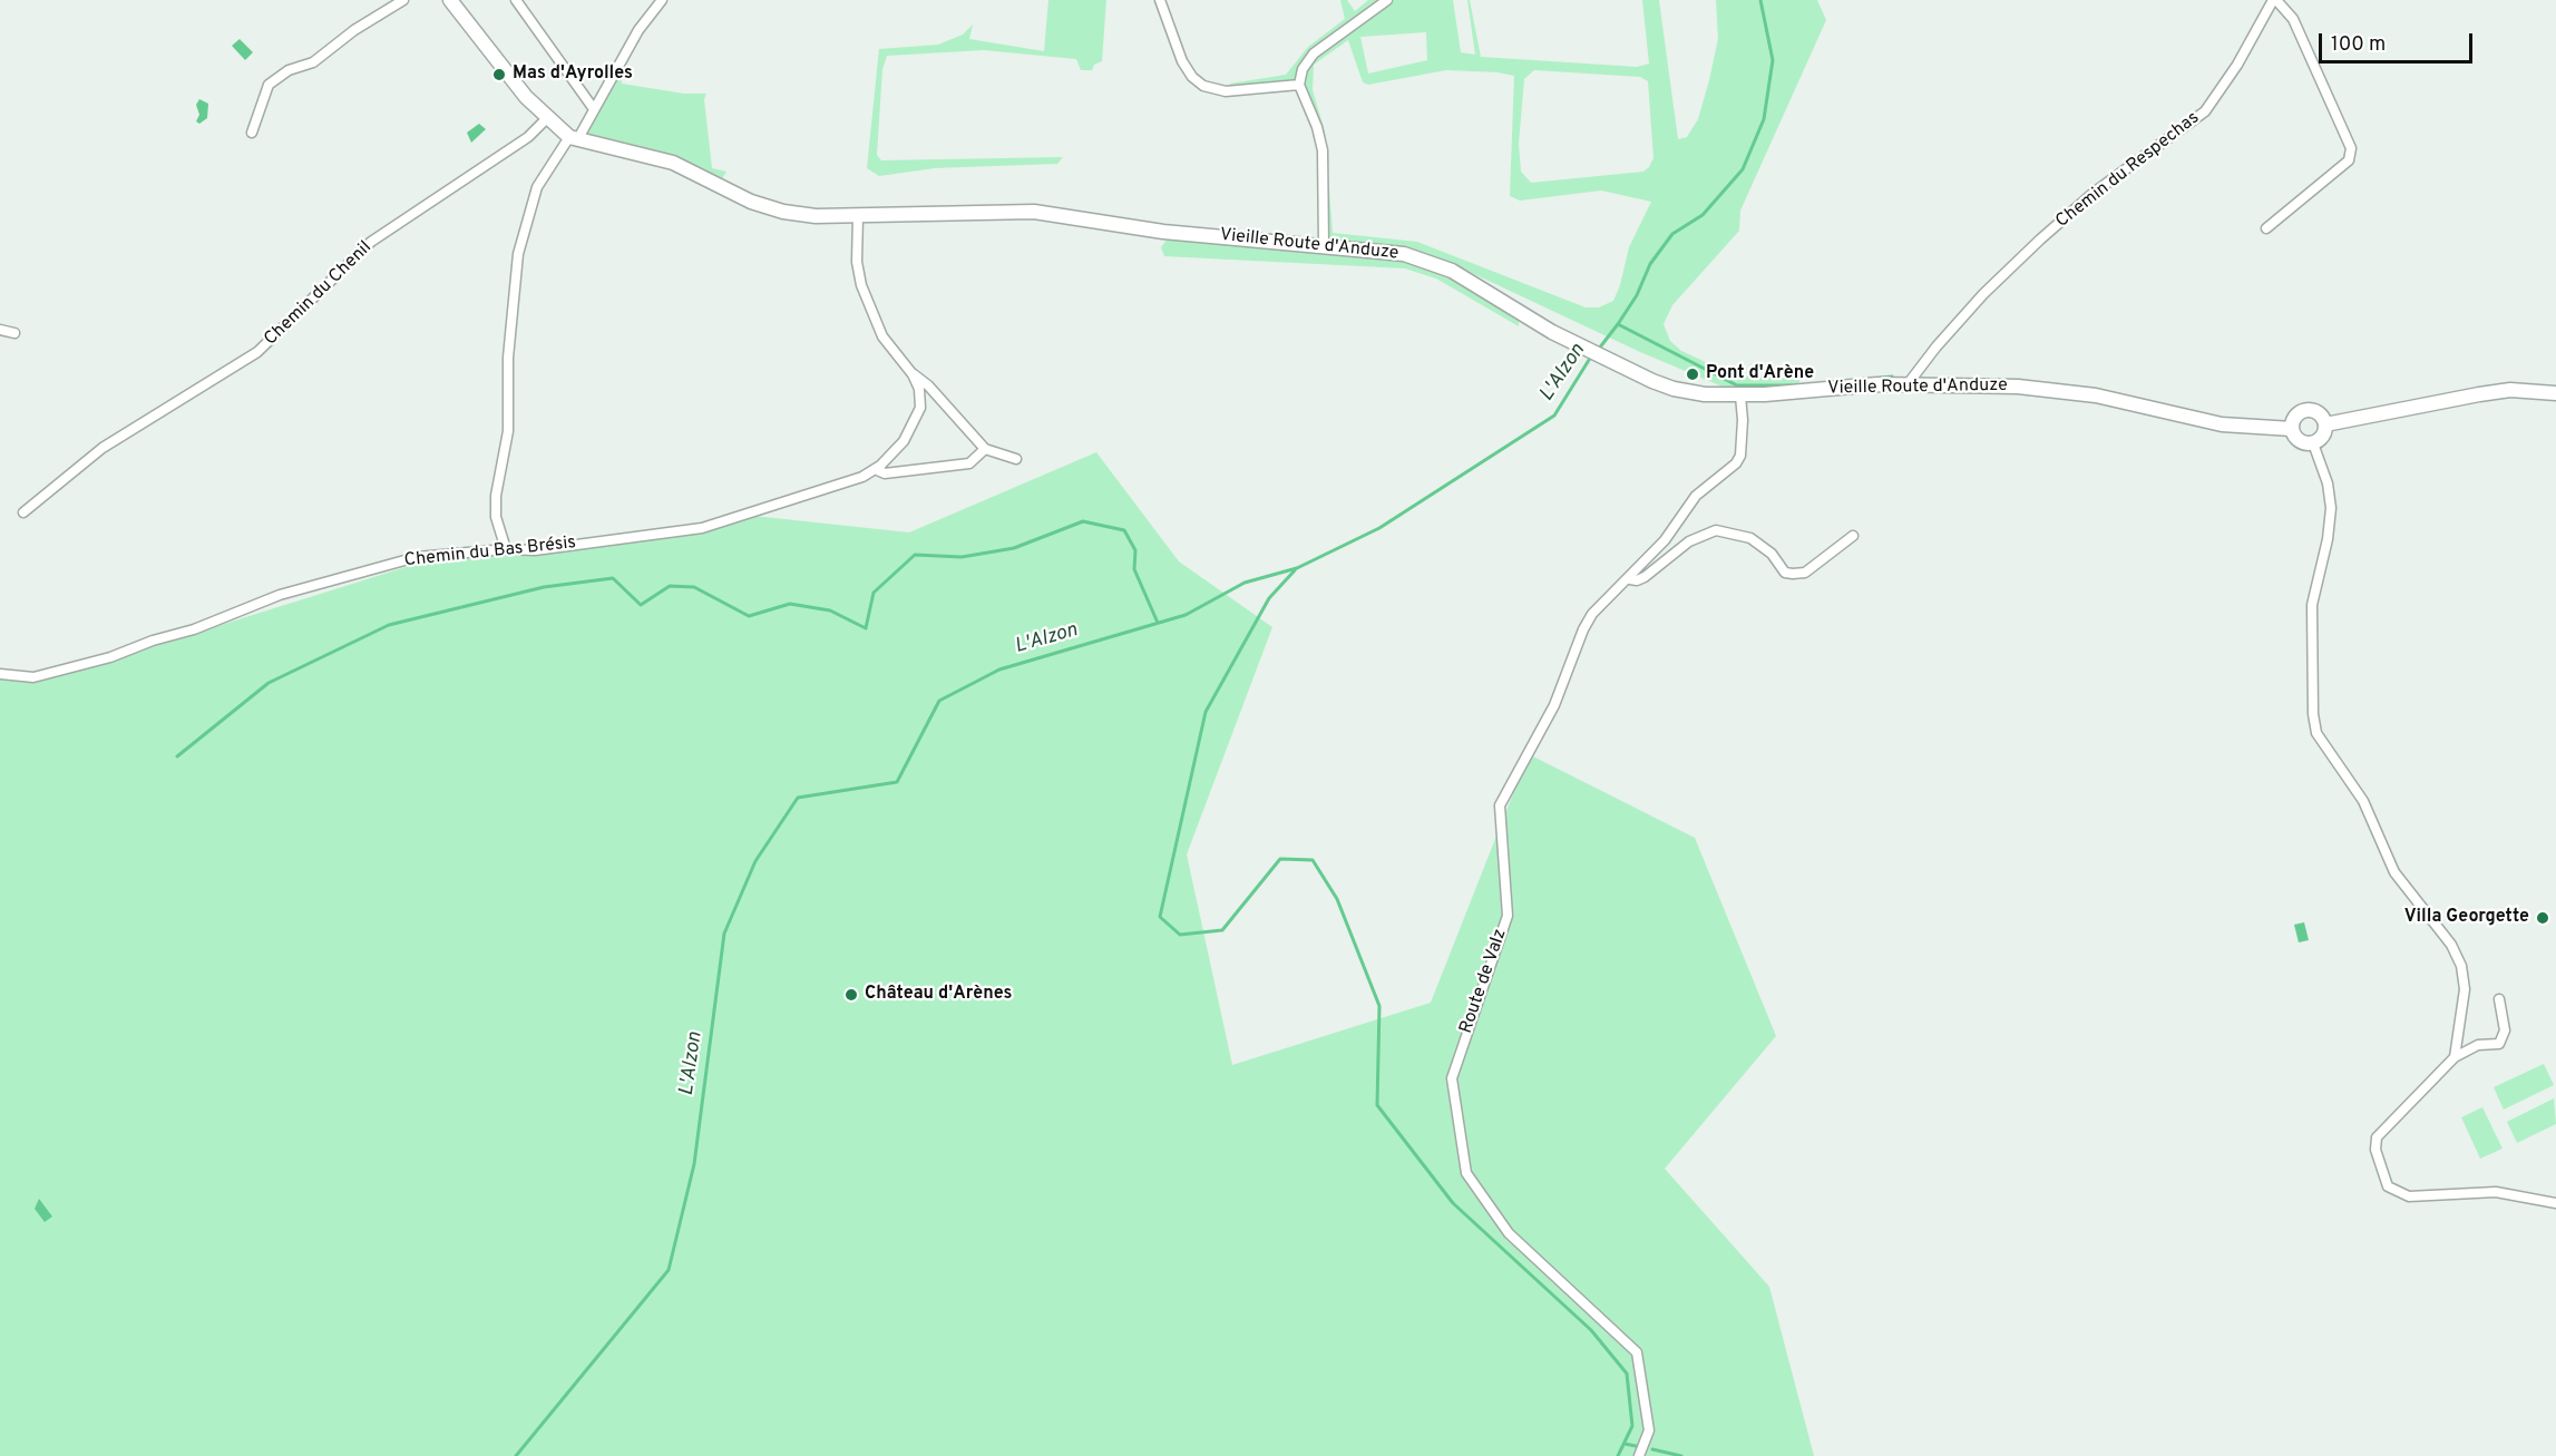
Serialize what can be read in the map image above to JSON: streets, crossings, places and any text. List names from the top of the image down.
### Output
{
  "streets": {
    "street": [
      "Chemin du Respechas",
      "Vieille Route d'Anduze",
      "Chemin du Chenil",
      "Chemin du Bas Brésis",
      "Route de Valz"
    ]
  },
  "crossings": [
    ["Chemin du Respechas", "Vieille Route d'Anduze"],
    ["Vieille Route d'Anduze", "Chemin du Chenil"],
    ["Vieille Route d'Anduze", "Chemin du Bas Brésis"],
    ["Vieille Route d'Anduze", "Route de Valz"]
  ],
  "water": ["L'Alzon"],
  "places": [
    "Mas d'Ayrolles",
    "Pont d'Arène",
    "Villa Georgette",
    "Château d'Arènes"
  ],
  "scale_bar": "100 m"
}
